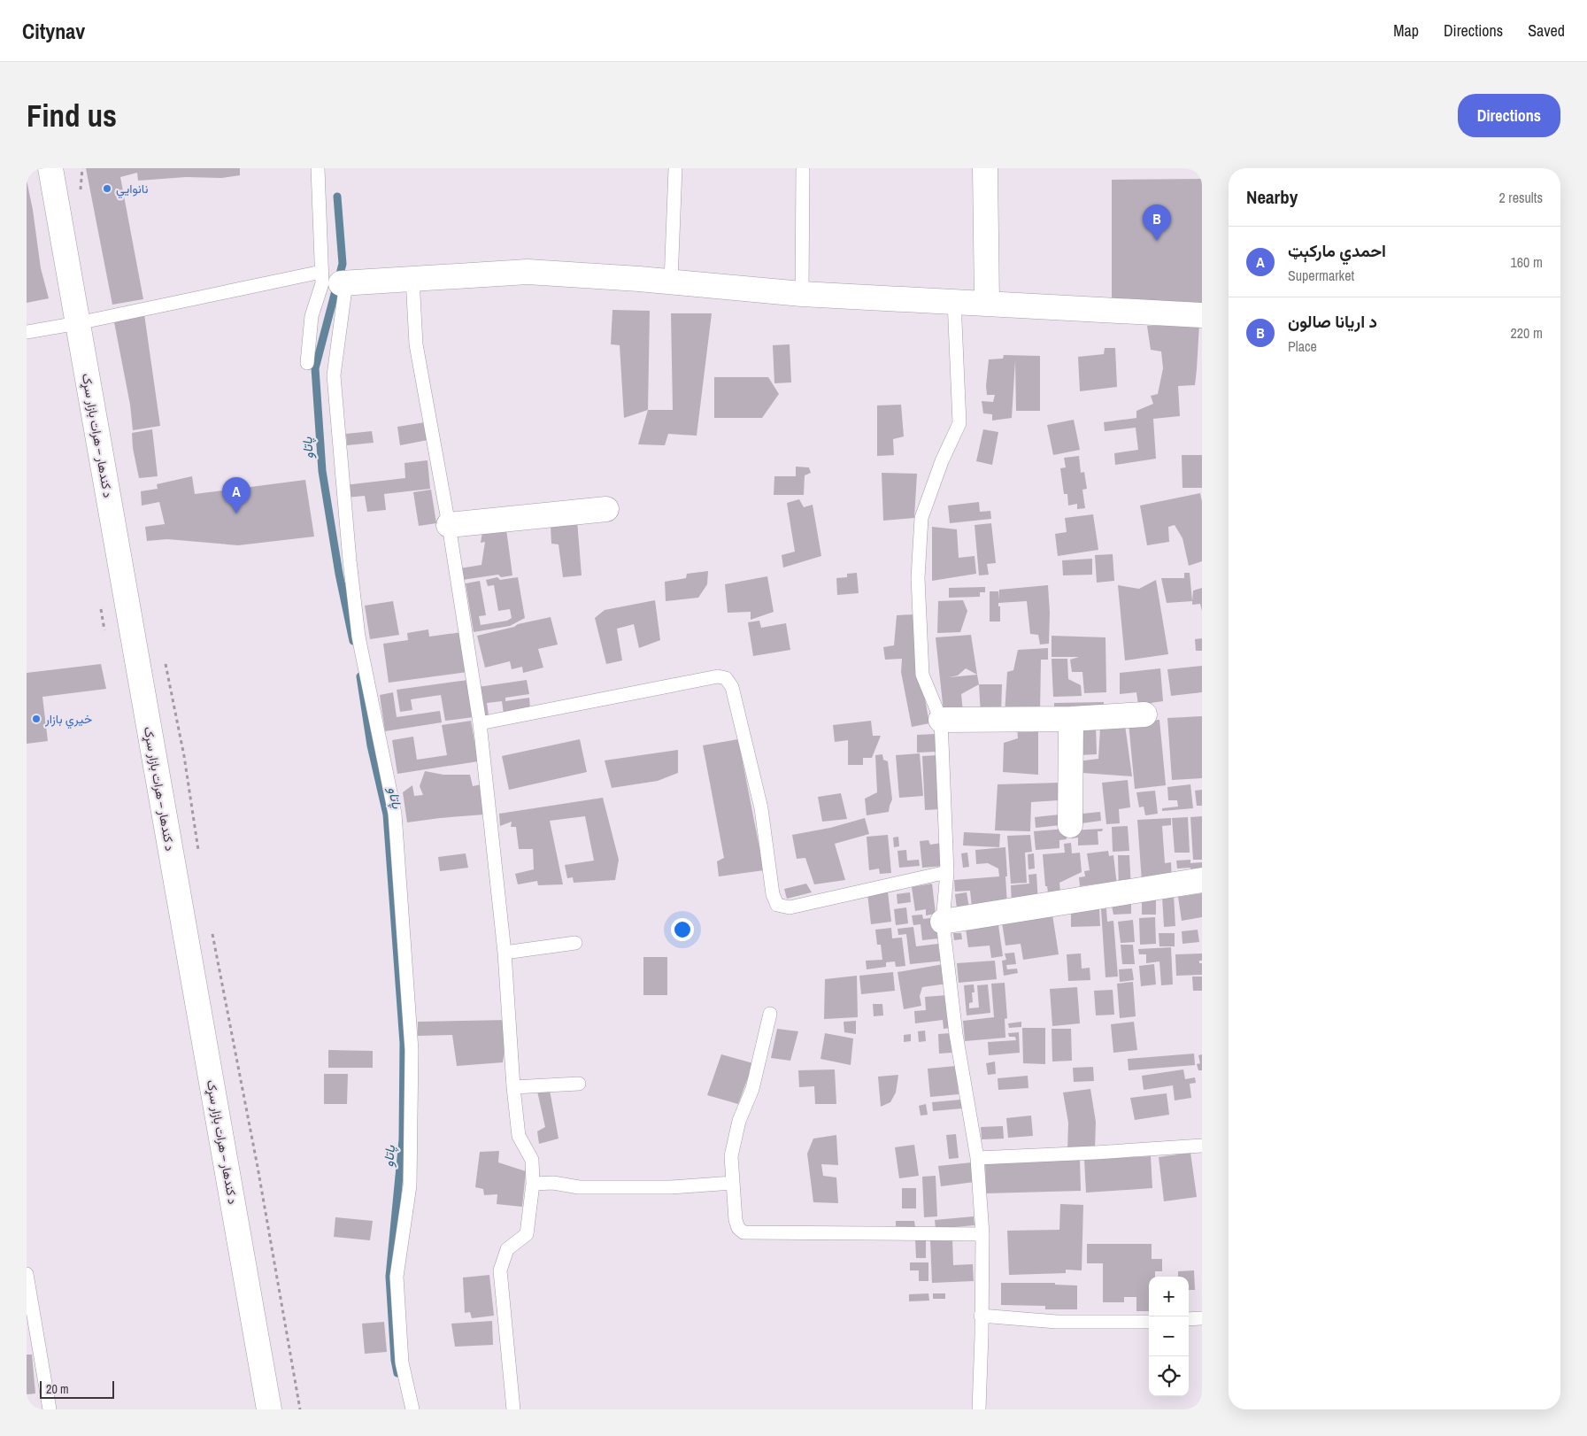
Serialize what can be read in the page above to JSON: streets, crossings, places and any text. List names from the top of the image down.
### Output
{
  "streets": {
    "street": ["د کندهار – هرات بازار سړک"]
  },
  "water": ["پاتاو"],
  "places": ["نانوايي", "خیري بازار"],
  "scale_bar": "20 m",
  "page": {
    "header": "Citynav",
    "nav": ["Map", "Directions", "Saved"],
    "buttons": "Directions",
    "title": "Find us",
    "heading": ["Nearby", "2 results"],
    "pins": ["B", "A"],
    "list": [
      {
        "mark": "A",
        "name": "احمدي مارکېټ",
        "note": "Supermarket",
        "value": "160 m"
      },
      {
        "mark": "B",
        "name": "د اریانا صالون",
        "note": "Place",
        "value": "220 m"
      }
    ],
    "map_buttons": ["+", "−"],
    "scale": "20 m"
  }
}
